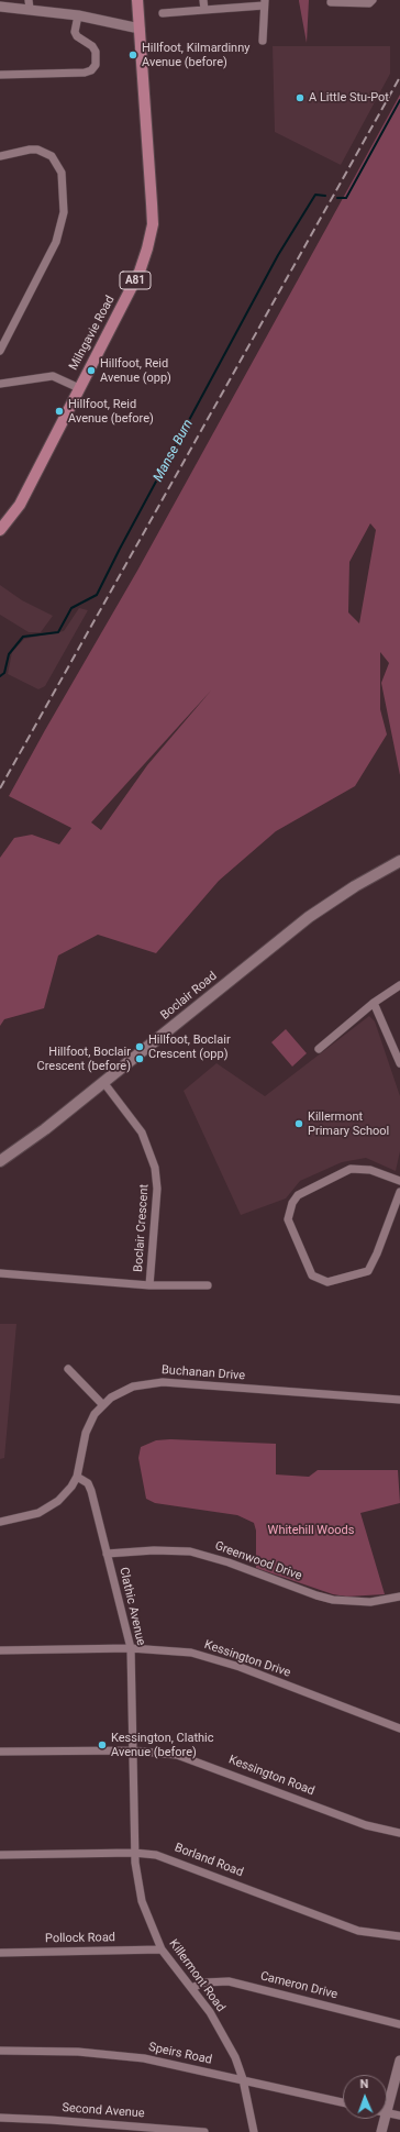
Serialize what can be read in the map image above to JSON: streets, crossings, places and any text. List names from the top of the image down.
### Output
{
  "streets": {
    "main road": ["A81", "Milngavie Road", "Boclair Road"],
    "street": [
      "Boclair Crescent",
      "Buchanan Drive",
      "Greenwood Drive",
      "Clathic Avenue",
      "Kessington Drive",
      "Kessington Road",
      "Borland Road",
      "Pollock Road",
      "Killermont Road",
      "Cameron Drive",
      "Speirs Road",
      "Second Avenue"
    ]
  },
  "crossings": [
    ["Boclair Road", "Boclair Crescent"],
    ["Buchanan Drive", "Clathic Avenue"],
    ["Greenwood Drive", "Clathic Avenue"],
    ["Clathic Avenue", "Kessington Drive"],
    ["Clathic Avenue", "Kessington Road"],
    ["Clathic Avenue", "Killermont Road"],
    ["Kessington Road", "Killermont Road"],
    ["Borland Road", "Killermont Road"],
    ["Pollock Road", "Killermont Road"],
    ["Killermont Road", "Cameron Drive"],
    ["Killermont Road", "Speirs Road"]
  ],
  "water": ["Manse Burn"],
  "parks": ["Whitehill Woods"],
  "places": [
    "Hillfoot, Kilmardinny Avenue (before)",
    "A Little Stu-Pot",
    "Hillfoot, Reid Avenue (opp)",
    "Hillfoot, Reid Avenue (before)",
    "Hillfoot, Boclair Crescent (opp)",
    "Hillfoot, Boclair Crescent (before)",
    "Killermont Primary School",
    "Kessington, Clathic Avenue (before)"
  ],
  "north": "top"
}
